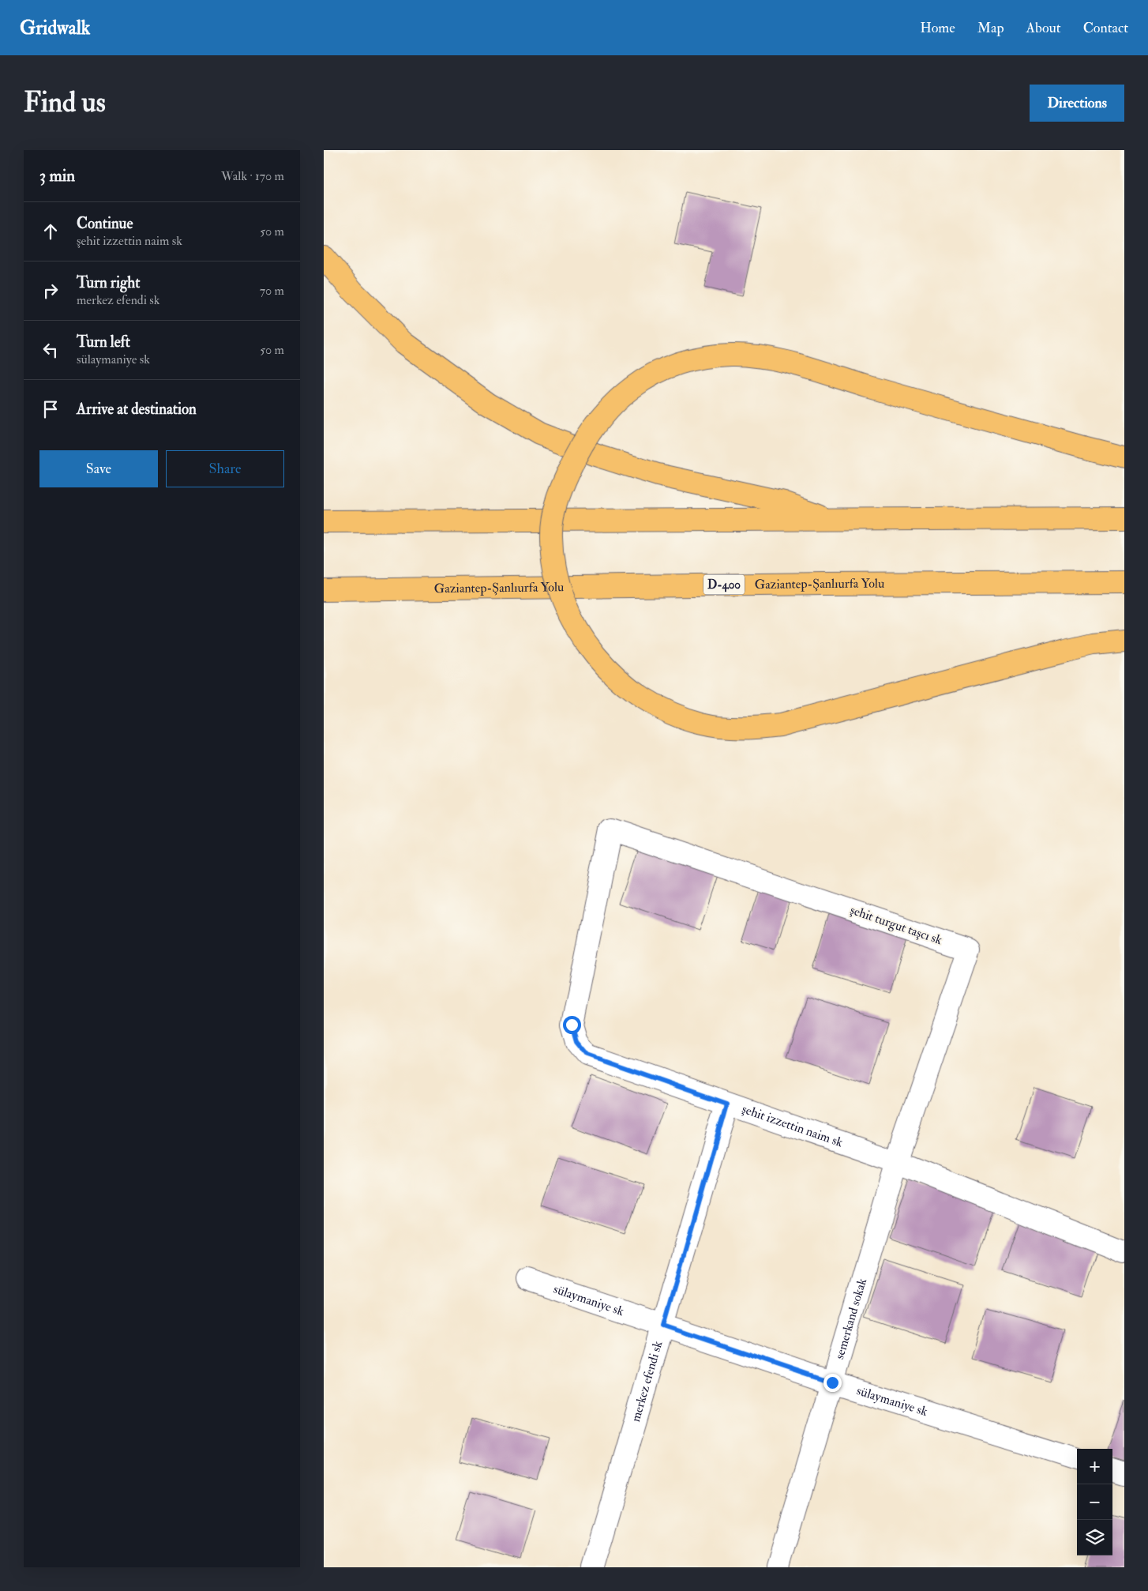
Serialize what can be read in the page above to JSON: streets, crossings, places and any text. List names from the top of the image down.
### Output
{
  "streets": {
    "highway": ["Gaziantep-Şanlıurfa Yolu", "D-400"],
    "street": [
      "şehit turgut taşcı sk",
      "şehit izzettin naim sk",
      "sülaymaniye sk",
      "semerkand sokak",
      "merkez efendi sk"
    ]
  },
  "crossings": [
    ["şehit turgut taşcı sk", "şehit izzettin naim sk"],
    ["şehit turgut taşcı sk", "semerkand sokak"],
    ["şehit izzettin naim sk", "semerkand sokak"],
    ["şehit izzettin naim sk", "merkez efendi sk"],
    ["sülaymaniye sk", "semerkand sokak"],
    ["sülaymaniye sk", "merkez efendi sk"]
  ],
  "page": {
    "header": "Gridwalk",
    "nav": [
      "Home",
      "Map",
      "About",
      "Contact"
    ],
    "buttons": [
      "Directions",
      ["Save", "Share"]
    ],
    "title": "Find us",
    "heading": ["3 min", "Walk · 170 m"],
    "list": [
      ["Continue", "şehit izzettin naim sk", "50 m"],
      ["Turn right", "merkez efendi sk", "70 m"],
      ["Turn left", "sülaymaniye sk", "50 m"],
      "Arrive at destination"
    ],
    "map_buttons": ["+", "−"]
  }
}
